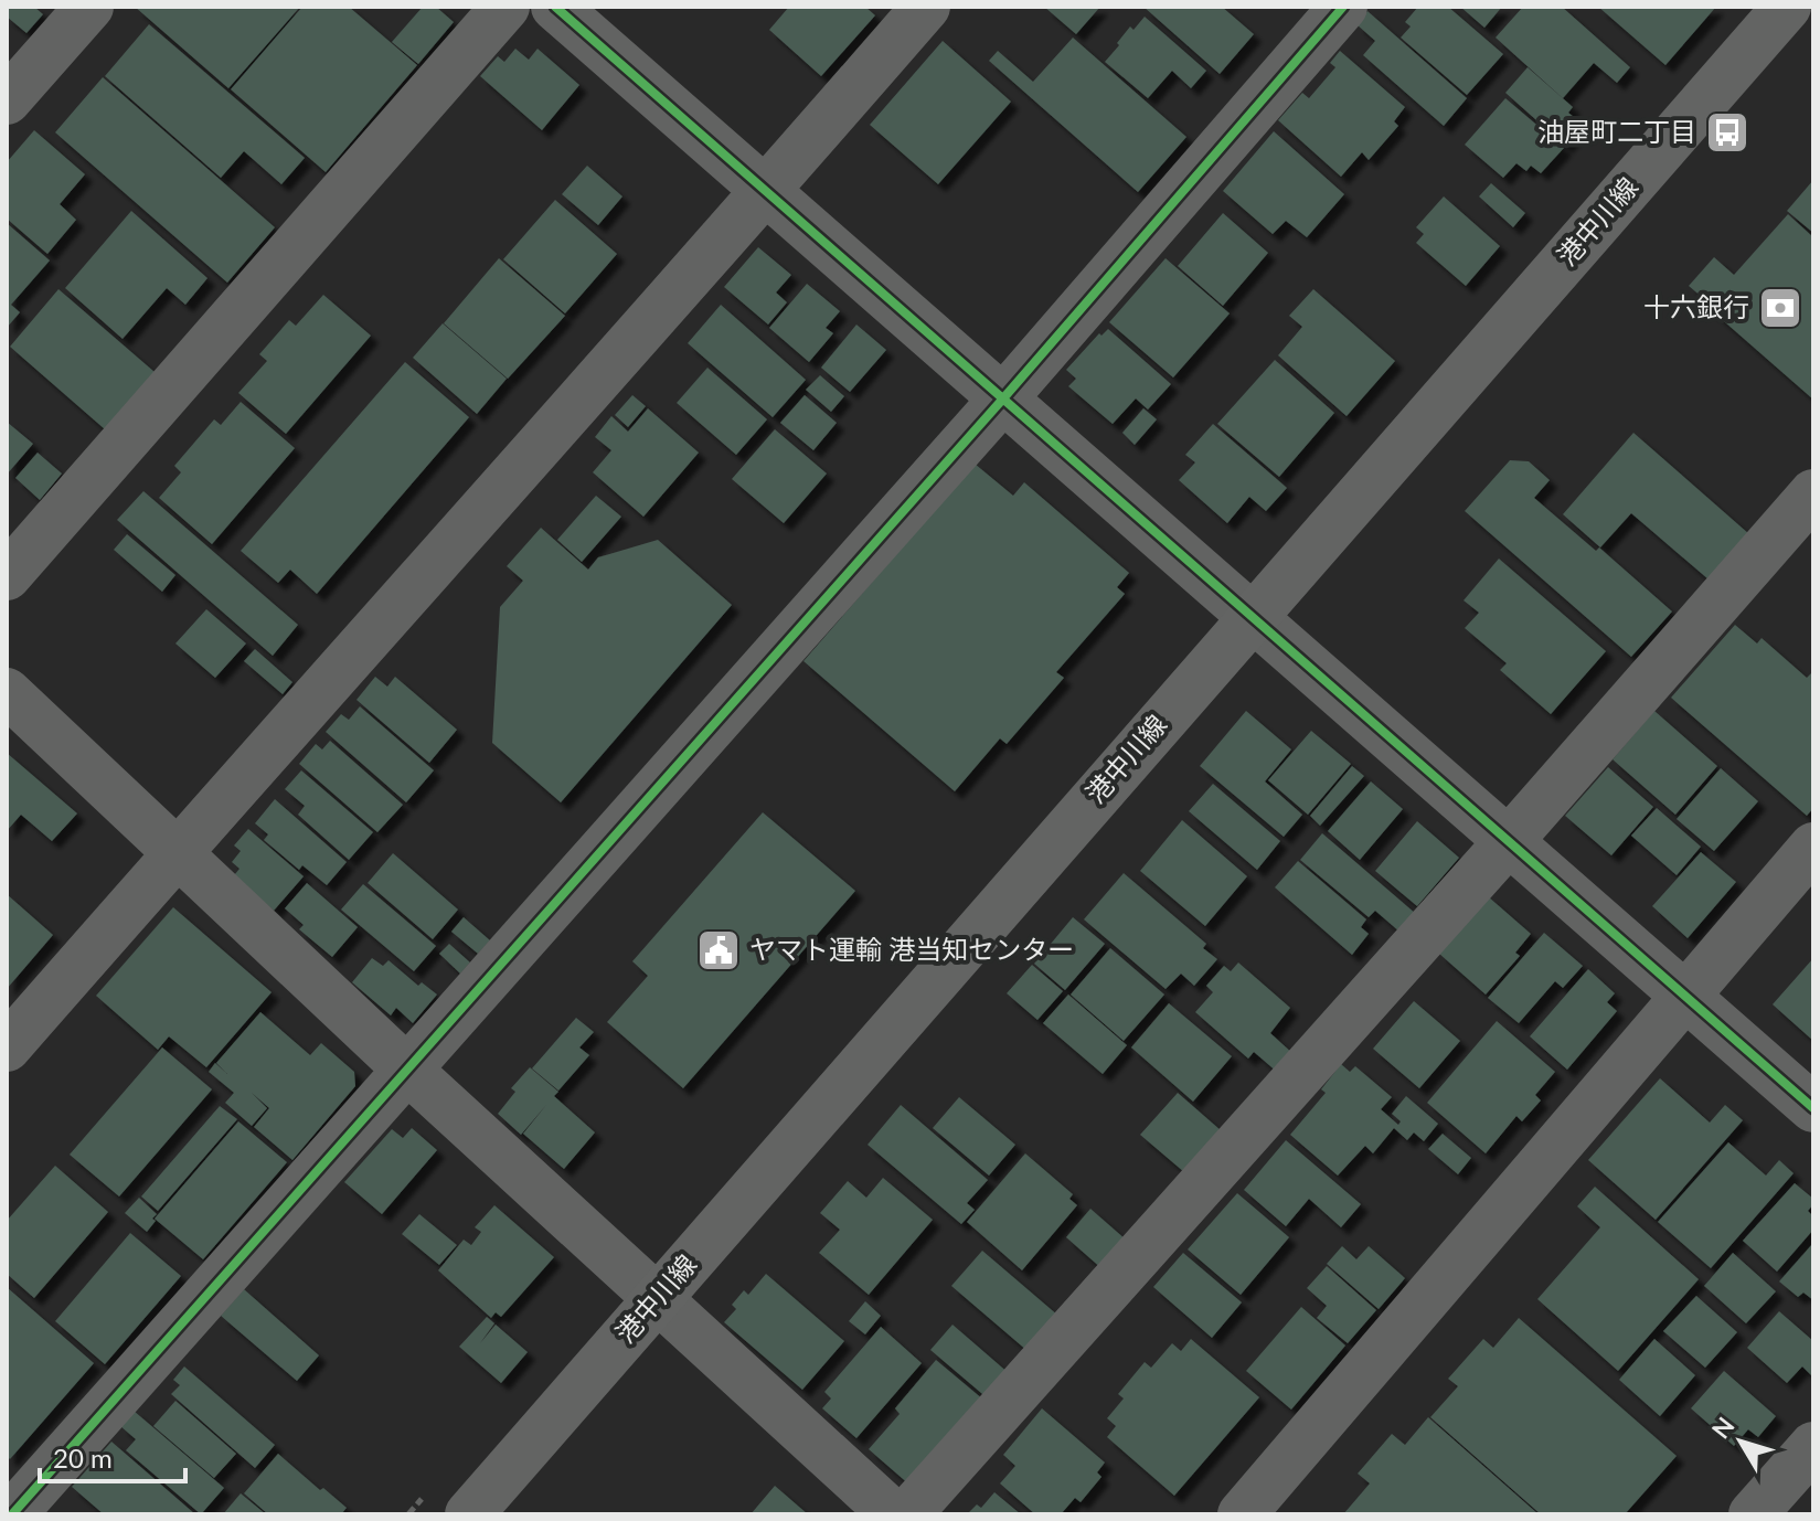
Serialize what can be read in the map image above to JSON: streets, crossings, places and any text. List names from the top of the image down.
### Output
{
  "streets": {
    "main road": ["港中川線"]
  },
  "places": {
    "bus stop": ["油屋町二丁目"],
    "bank": ["十六銀行"],
    "public building": ["ヤマト運輸 港当知センター"]
  },
  "scale_bar": "20 m",
  "north": "top left"
}
